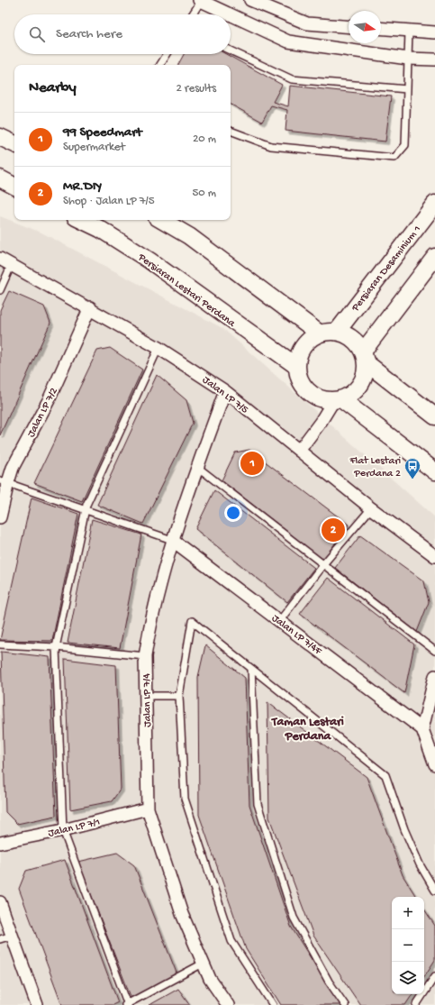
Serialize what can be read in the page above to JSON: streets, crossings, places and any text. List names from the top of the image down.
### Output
{
  "streets": {
    "street": [
      "Persiaran Desaminium 1",
      "Persiaran Lestari Perdana",
      "Jalan LP 7/5",
      "Jalan LP 7/2",
      "Jalan LP 7/4F",
      "Jalan LP 7/4",
      "Jalan LP 7/1"
    ]
  },
  "crossings": [
    ["Persiaran Desaminium 1", "Persiaran Lestari Perdana"],
    ["Jalan LP 7/5", "Jalan LP 7/2"],
    ["Jalan LP 7/5", "Jalan LP 7/4"],
    ["Jalan LP 7/4F", "Jalan LP 7/4"],
    ["Jalan LP 7/4", "Jalan LP 7/1"]
  ],
  "districts": ["Taman Lestari Perdana"],
  "places": {
    "bus stop": ["Flat Lestari Perdana 2"]
  },
  "north": "right",
  "page": {
    "search": "Search here",
    "heading": ["Nearby", "2 results"],
    "list": [
      {
        "mark": "1",
        "name": "99 Speedmart",
        "note": "Supermarket",
        "value": "20 m"
      },
      {
        "mark": "2",
        "name": "MR.DIY",
        "note": "Shop · Jalan LP 7/5",
        "value": "50 m"
      }
    ],
    "pins": ["1", "2"],
    "map_buttons": ["+", "−"]
  }
}
